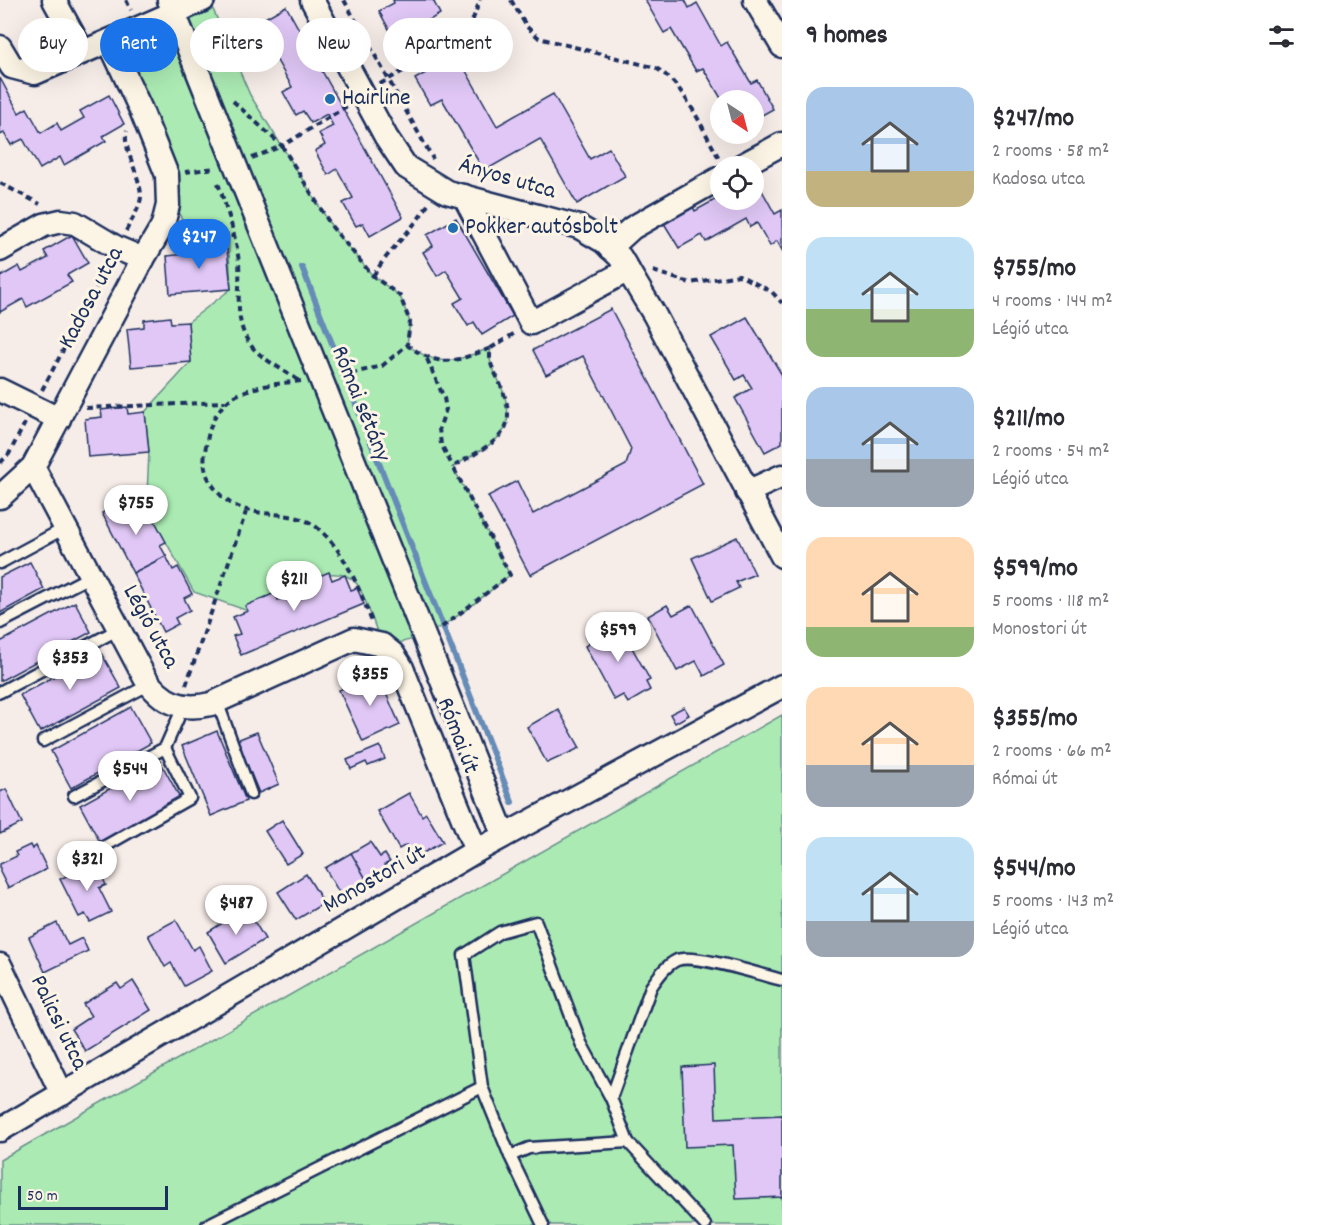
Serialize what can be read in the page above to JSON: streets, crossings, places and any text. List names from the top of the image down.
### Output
{
  "streets": {
    "street": [
      "Ányos utca",
      "Kadosa utca",
      "Római sétány",
      "Légió utca",
      "Római út",
      "Monostori út",
      "Palicsi utca"
    ]
  },
  "crossings": [
    ["Kadosa utca", "Légió utca"],
    ["Római út", "Monostori út"],
    ["Monostori út", "Palicsi utca"]
  ],
  "places": ["Hairline", "Pokker autósbolt"],
  "scale_bar": "50 m",
  "north": "bottom right",
  "page": {
    "heading": "9 homes",
    "chip": [
      "Buy",
      "Rent",
      "Filters",
      "New",
      "Apartment"
    ],
    "list": [
      {
        "name": "$247/mo",
        "note": "2 rooms · 58 m² · Kadosa utca"
      },
      {
        "name": "$755/mo",
        "note": "4 rooms · 144 m² · Légió utca"
      },
      {
        "name": "$211/mo",
        "note": "2 rooms · 54 m² · Légió utca"
      },
      {
        "name": "$599/mo",
        "note": "5 rooms · 118 m² · Monostori út"
      },
      {
        "name": "$355/mo",
        "note": "2 rooms · 66 m² · Római út"
      },
      {
        "name": "$544/mo",
        "note": "5 rooms · 143 m² · Légió utca"
      }
    ],
    "price": [
      "$247",
      "$755",
      "$211",
      "$599",
      "$353",
      "$355",
      "$544",
      "$321",
      "$487"
    ],
    "scale": "50 m"
  }
}
